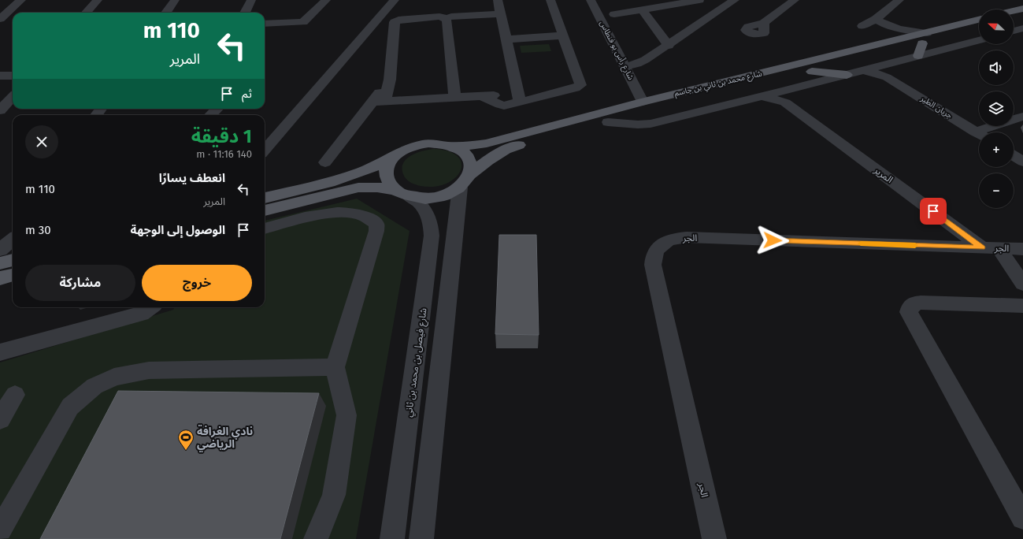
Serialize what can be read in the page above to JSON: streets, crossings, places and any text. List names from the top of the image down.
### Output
{
  "streets": {
    "main road": ["شارع محمد بن ثاني بن جاسم"],
    "street": [
      "شارع رأس بو فنطاس",
      "جريان الطير",
      "المرير",
      "الجر",
      "شارع فيصل بن محمد بن ثاني"
    ]
  },
  "crossings": [
    ["شارع رأس بو فنطاس", "شارع محمد بن ثاني بن جاسم"],
    ["شارع محمد بن ثاني بن جاسم", "المرير"],
    ["شارع محمد بن ثاني بن جاسم", "شارع فيصل بن محمد بن ثاني"],
    ["المرير", "الجر"]
  ],
  "places": {
    "sports": ["نادي الغرافة الرياضي"]
  },
  "north": "left",
  "page": {
    "map_buttons": ["+", "−"],
    "turn": ["110 m", "المرير"],
    "then": "ثم",
    "heading": ["1 دقيقة", "140 m · 11:16"],
    "list": [
      {
        "name": "انعطف يسارًا",
        "note": "المرير",
        "value": "110 m"
      },
      {
        "name": "الوصول إلى الوجهة",
        "value": "30 m"
      }
    ],
    "buttons": ["خروج", "مشاركة"]
  }
}
